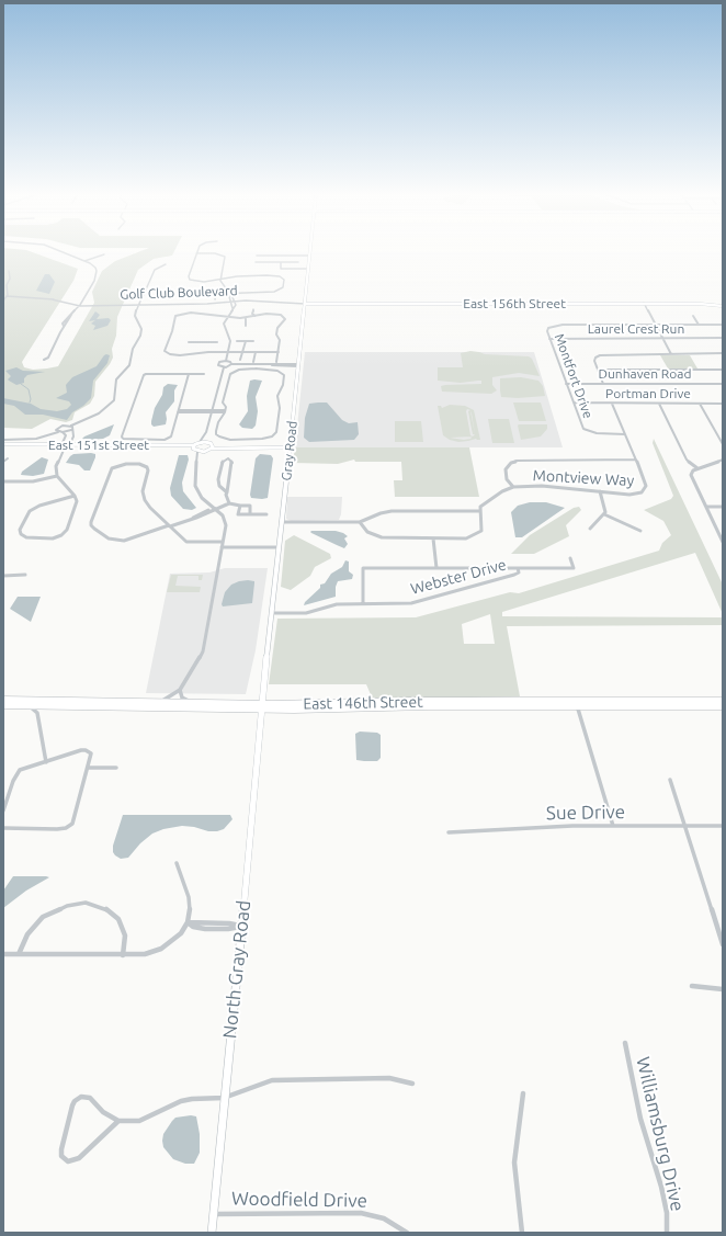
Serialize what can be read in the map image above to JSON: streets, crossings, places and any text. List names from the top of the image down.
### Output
{
  "streets": {
    "main road": ["East 146th Street"],
    "street": [
      "Golf Club Boulevard",
      "East 156th Street",
      "Laurel Crest Run",
      "Dunhaven Road",
      "Montfort Drive",
      "Portman Drive",
      "East 151st Street",
      "Gray Road",
      "Montview Way",
      "Webster Drive",
      "Sue Drive",
      "North Gray Road",
      "Williamsburg Drive",
      "Woodfield Drive"
    ]
  },
  "crossings": [
    ["Golf Club Boulevard", "East 156th Street"],
    ["Golf Club Boulevard", "Gray Road"],
    ["East 156th Street", "Gray Road"],
    ["Laurel Crest Run", "Montfort Drive"],
    ["Dunhaven Road", "Montfort Drive"],
    ["Montfort Drive", "Portman Drive"],
    ["Montfort Drive", "Montview Way"],
    ["Portman Drive", "Montview Way"],
    ["Gray Road", "Webster Drive"],
    ["Gray Road", "East 146th Street"],
    ["Gray Road", "North Gray Road"],
    ["East 146th Street", "North Gray Road"],
    ["North Gray Road", "Woodfield Drive"]
  ]
}
